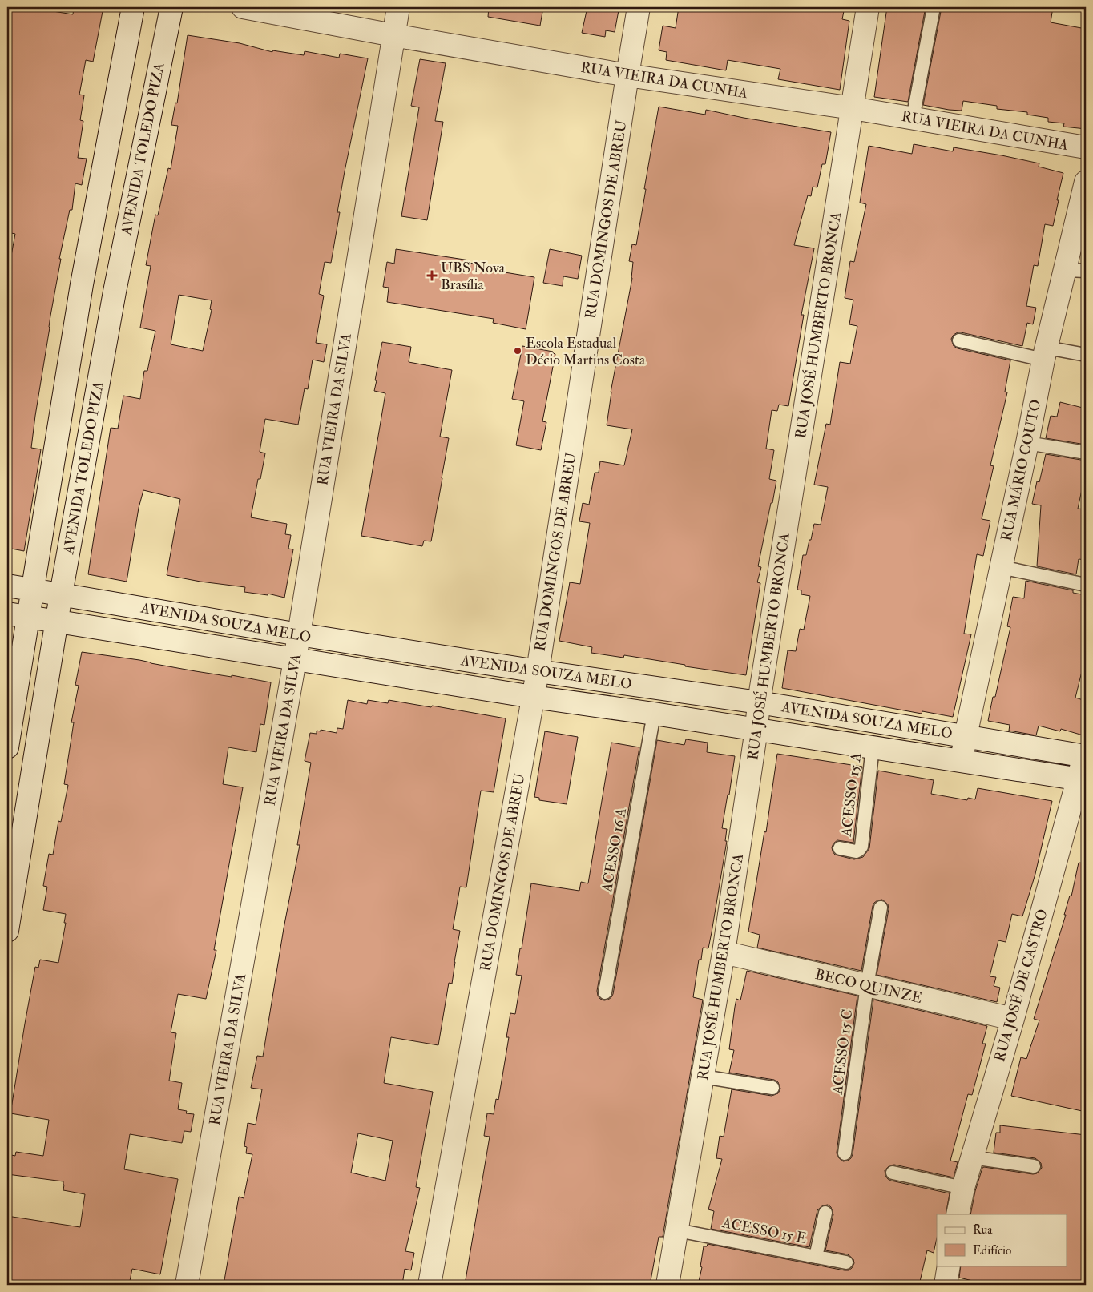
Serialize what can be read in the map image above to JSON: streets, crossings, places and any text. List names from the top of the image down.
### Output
{
  "streets": {
    "street": [
      "RUA VIEIRA DA CUNHA",
      "AVENIDA TOLEDO PIZA",
      "RUA DOMINGOS DE ABREU",
      "RUA JOSÉ HUMBERTO BRONCA",
      "RUA VIEIRA DA SILVA",
      "RUA MÁRIO COUTO",
      "AVENIDA SOUZA MELO",
      "RUA JOSÉ DE CASTRO",
      "BECO QUINZE"
    ],
    "lane": [
      "ACESSO 15 A",
      "ACESSO 16 A",
      "ACESSO 15 C",
      "ACESSO 15 E"
    ]
  },
  "crossings": [
    ["RUA VIEIRA DA CUNHA", "RUA DOMINGOS DE ABREU"],
    ["RUA VIEIRA DA CUNHA", "RUA JOSÉ HUMBERTO BRONCA"],
    ["RUA VIEIRA DA CUNHA", "RUA VIEIRA DA SILVA"],
    ["AVENIDA TOLEDO PIZA", "AVENIDA SOUZA MELO"],
    ["RUA DOMINGOS DE ABREU", "AVENIDA SOUZA MELO"],
    ["RUA JOSÉ HUMBERTO BRONCA", "AVENIDA SOUZA MELO"],
    ["RUA JOSÉ HUMBERTO BRONCA", "BECO QUINZE"],
    ["RUA JOSÉ HUMBERTO BRONCA", "ACESSO 15 E"],
    ["RUA VIEIRA DA SILVA", "AVENIDA SOUZA MELO"],
    ["RUA MÁRIO COUTO", "AVENIDA SOUZA MELO"],
    ["AVENIDA SOUZA MELO", "ACESSO 15 A"],
    ["AVENIDA SOUZA MELO", "ACESSO 16 A"],
    ["AVENIDA SOUZA MELO", "RUA JOSÉ DE CASTRO"],
    ["RUA JOSÉ DE CASTRO", "BECO QUINZE"],
    ["BECO QUINZE", "ACESSO 15 C"]
  ],
  "places": {
    "health": ["UBS Nova Brasília"],
    "other": ["Escola Estadual Décio Martins Costa"]
  },
  "legend": ["Rua", "Edifício"]
}
